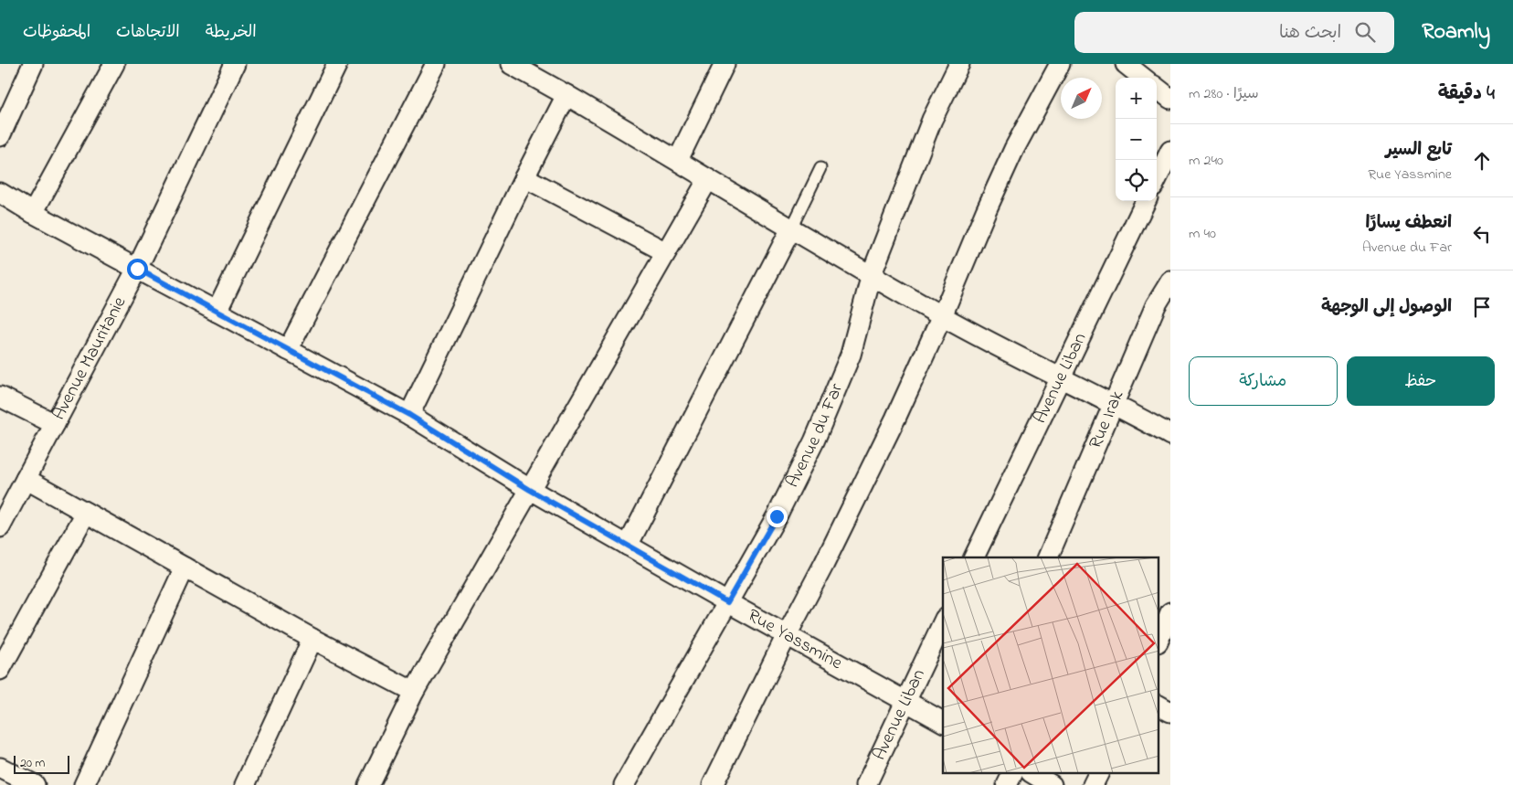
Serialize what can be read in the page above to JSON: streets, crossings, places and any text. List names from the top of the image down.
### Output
{
  "streets": {
    "street": [
      "Avenue Mauritanie",
      "Avenue Liban",
      "Rue Irak",
      "Avenue du Far",
      "Rue Yassmine"
    ]
  },
  "crossings": [
    ["Avenue Mauritanie", "Rue Yassmine"],
    ["Avenue Liban", "Rue Yassmine"],
    ["Avenue du Far", "Rue Yassmine"]
  ],
  "scale_bar": "20 m",
  "north": "top right",
  "page": {
    "header": "Roamly",
    "search": "ابحث هنا",
    "nav": ["الخريطة", "الاتجاهات", "المحفوظات"],
    "heading": ["4 دقيقة", "سيرًا · 280 m"],
    "map_buttons": ["+", "−"],
    "list": [
      ["تابع السير", "Rue Yassmine", "240 m"],
      ["انعطف يسارًا", "Avenue du Far", "40 m"],
      "الوصول إلى الوجهة"
    ],
    "buttons": ["حفظ", "مشاركة"],
    "scale": "20 m"
  }
}
